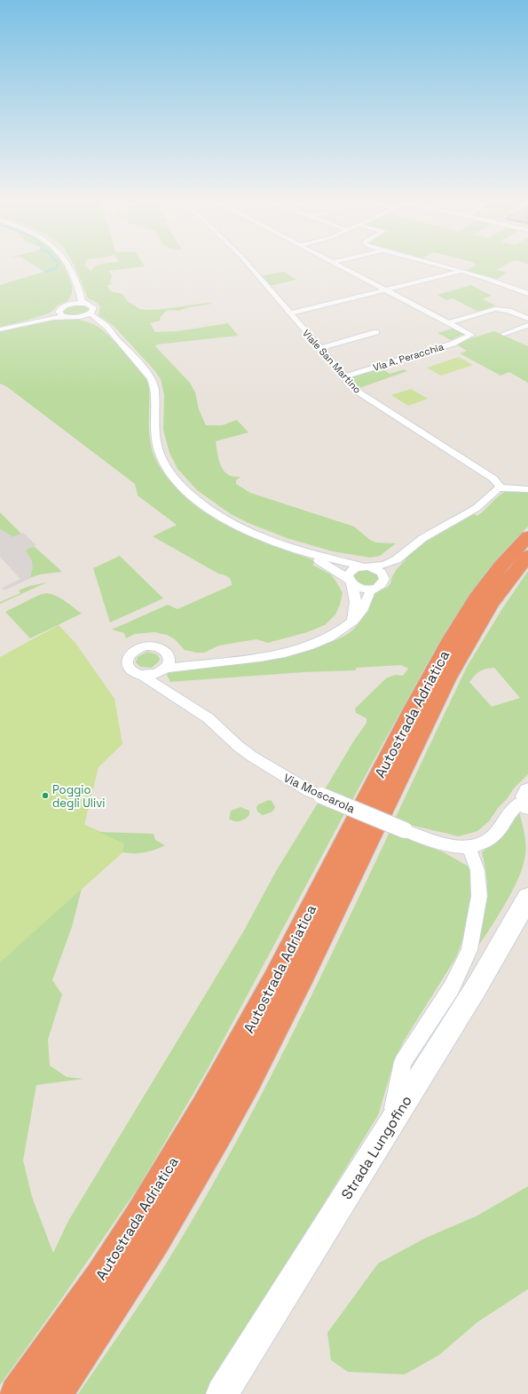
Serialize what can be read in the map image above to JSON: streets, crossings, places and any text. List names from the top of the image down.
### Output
{
  "streets": {
    "highway": ["Autostrada Adriatica"],
    "main road": ["Strada Lungofino"],
    "street": ["Via A. Peracchia", "Viale San Martino", "Via Moscarola"]
  },
  "crossings": [
    ["Via A. Peracchia", "Viale San Martino"]
  ],
  "places": ["Poggio degli Ulivi"]
}
